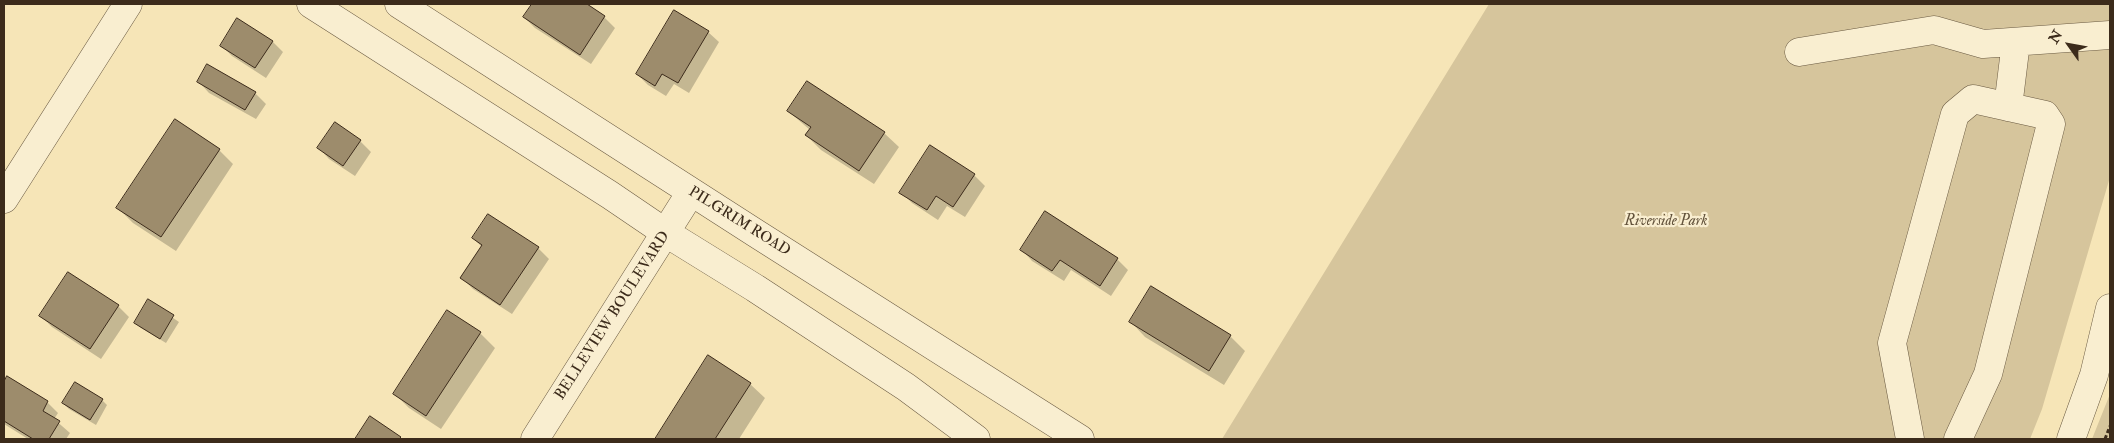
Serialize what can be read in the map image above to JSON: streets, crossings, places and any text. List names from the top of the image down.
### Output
{
  "streets": {
    "street": ["PILGRIM ROAD", "BELLEVIEW BOULEVARD"]
  },
  "crossings": [
    ["PILGRIM ROAD", "BELLEVIEW BOULEVARD"]
  ],
  "parks": ["Riverside Park"],
  "north": "top left"
}
